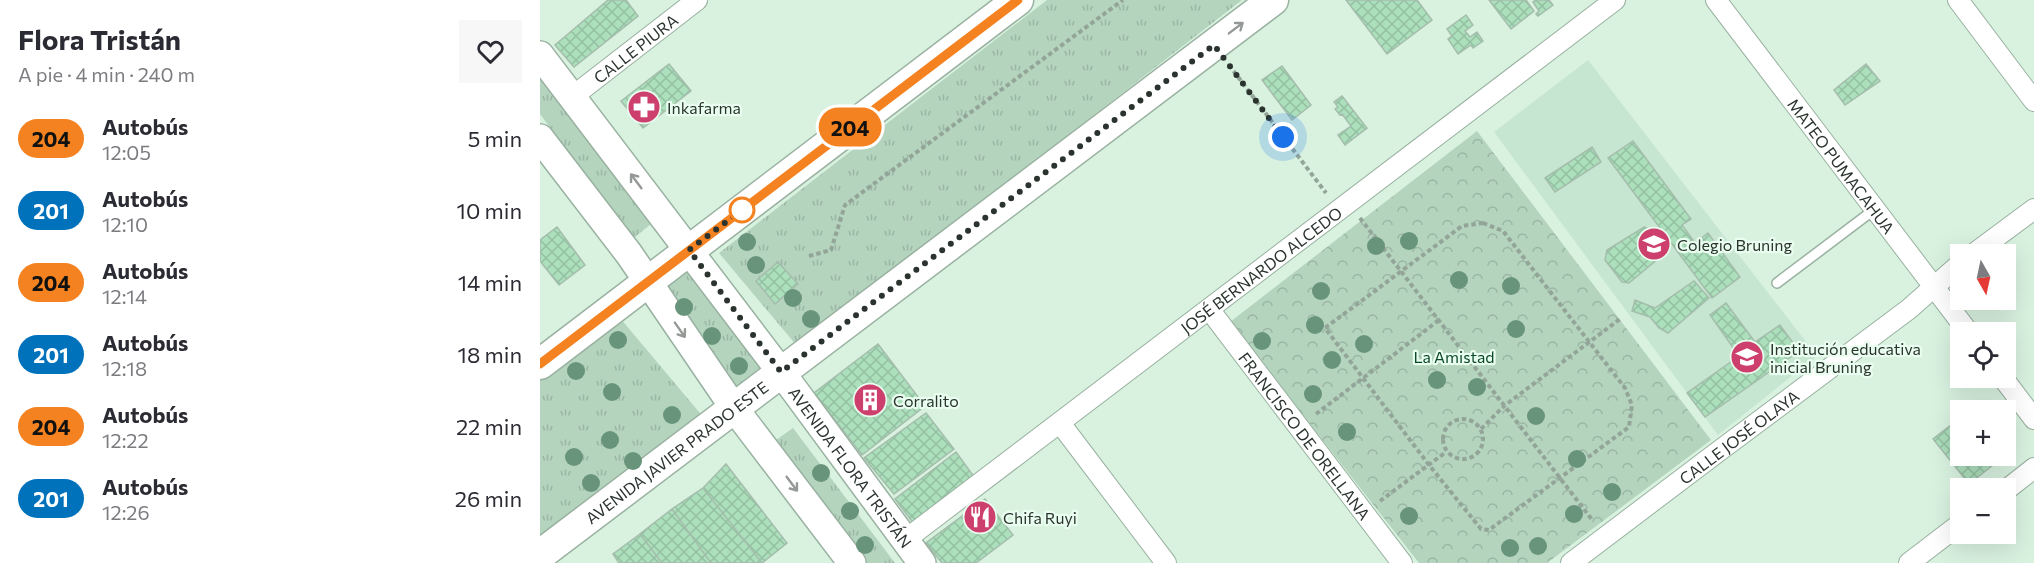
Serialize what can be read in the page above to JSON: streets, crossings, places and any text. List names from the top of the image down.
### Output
{
  "streets": {
    "main road": ["AVENIDA JAVIER PRADO ESTE", "AVENIDA FLORA TRISTÁN"],
    "street": [
      "CALLE PIURA",
      "MATEO PUMACAHUA",
      "JOSÉ BERNARDO ALCEDO",
      "FRANCISCO DE ORELLANA",
      "CALLE JOSÉ OLAYA"
    ]
  },
  "crossings": [
    ["CALLE PIURA", "AVENIDA FLORA TRISTÁN"],
    ["MATEO PUMACAHUA", "CALLE JOSÉ OLAYA"],
    ["JOSÉ BERNARDO ALCEDO", "FRANCISCO DE ORELLANA"],
    ["JOSÉ BERNARDO ALCEDO", "AVENIDA FLORA TRISTÁN"],
    ["AVENIDA JAVIER PRADO ESTE", "AVENIDA FLORA TRISTÁN"]
  ],
  "parks": ["La Amistad"],
  "places": {
    "pharmacy": ["Inkafarma"],
    "school or university": ["Colegio Bruning", "Institución educativa inicial Bruning"],
    "building": ["Corralito"],
    "restaurant": ["Chifa Ruyi"]
  },
  "lines": ["bus line 204"],
  "north": "bottom",
  "page": {
    "heading": ["Flora Tristán", "A pie · 4 min · 240 m"],
    "on_map": "204",
    "list": [
      {
        "mark": "204",
        "name": "Autobús",
        "note": "12:05",
        "value": "5 min"
      },
      {
        "mark": "201",
        "name": "Autobús",
        "note": "12:10",
        "value": "10 min"
      },
      {
        "mark": "204",
        "name": "Autobús",
        "note": "12:14",
        "value": "14 min"
      },
      {
        "mark": "201",
        "name": "Autobús",
        "note": "12:18",
        "value": "18 min"
      },
      {
        "mark": "204",
        "name": "Autobús",
        "note": "12:22",
        "value": "22 min"
      },
      {
        "mark": "201",
        "name": "Autobús",
        "note": "12:26",
        "value": "26 min"
      }
    ],
    "map_buttons": ["+", "−"]
  }
}
